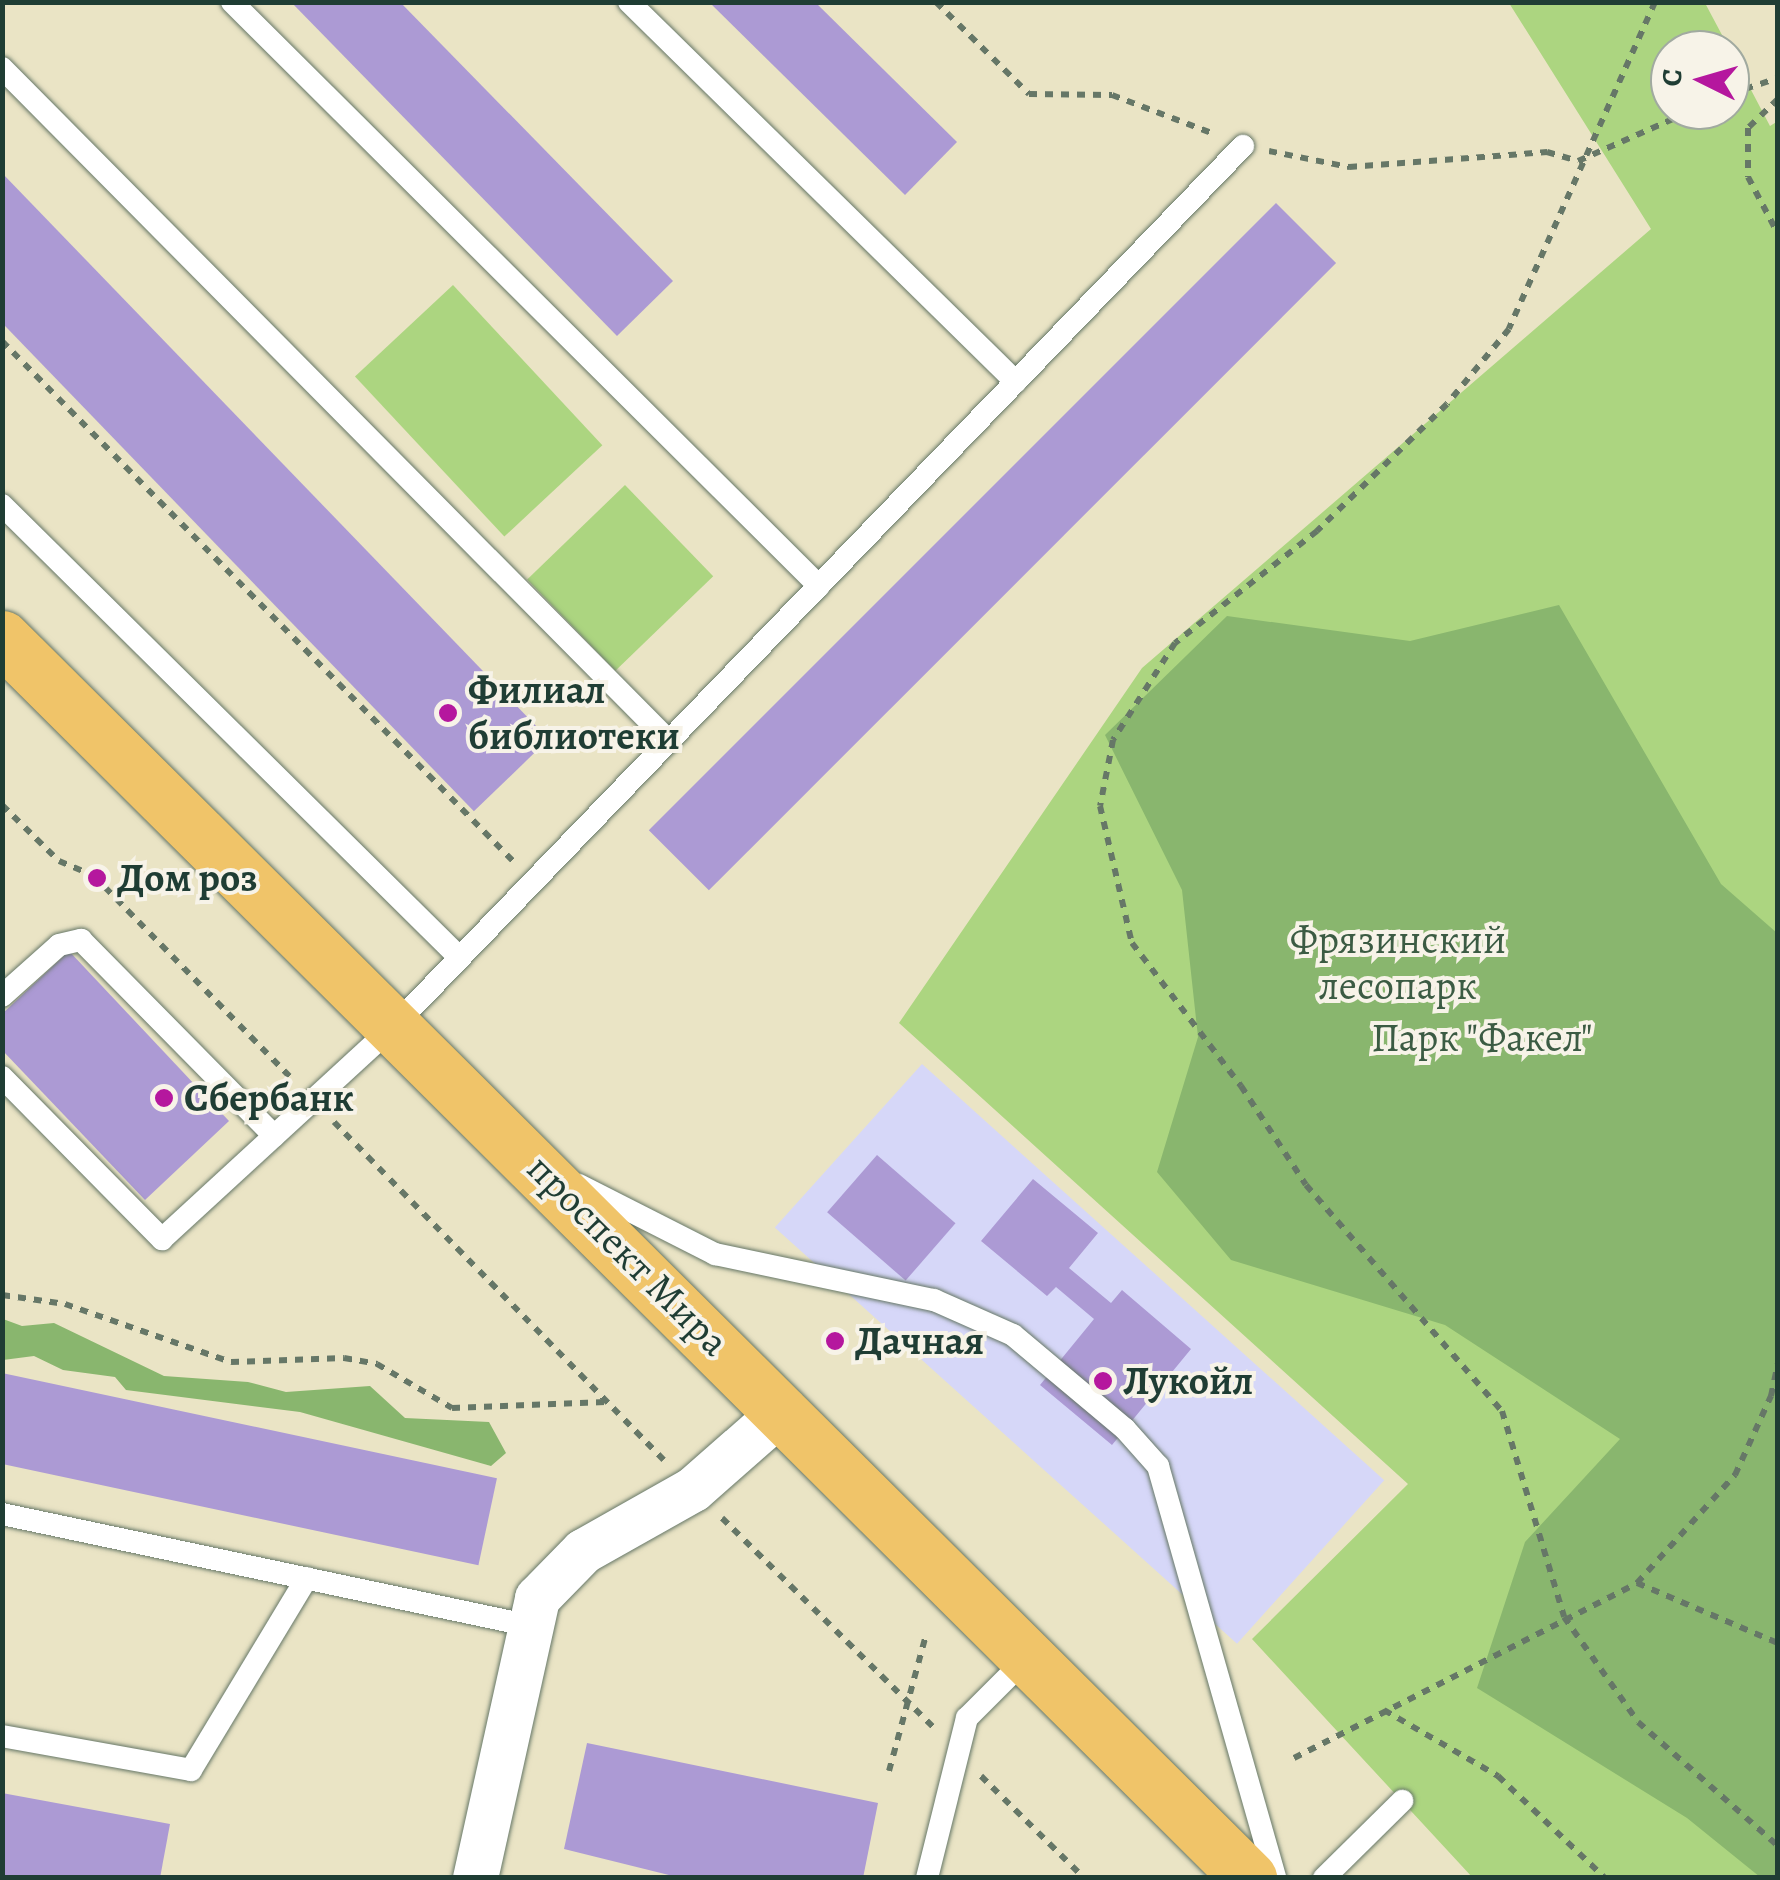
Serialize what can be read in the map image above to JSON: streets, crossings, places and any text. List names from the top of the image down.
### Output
{
  "streets": {
    "main road": ["проспект Мира"]
  },
  "parks": ["Фрязинский лесопарк", "Парк \"Факел\""],
  "places": [
    "Филиал библиотеки",
    "Дом роз",
    "Сбербанк",
    "Дачная",
    "Лукойл"
  ],
  "north": "left"
}
